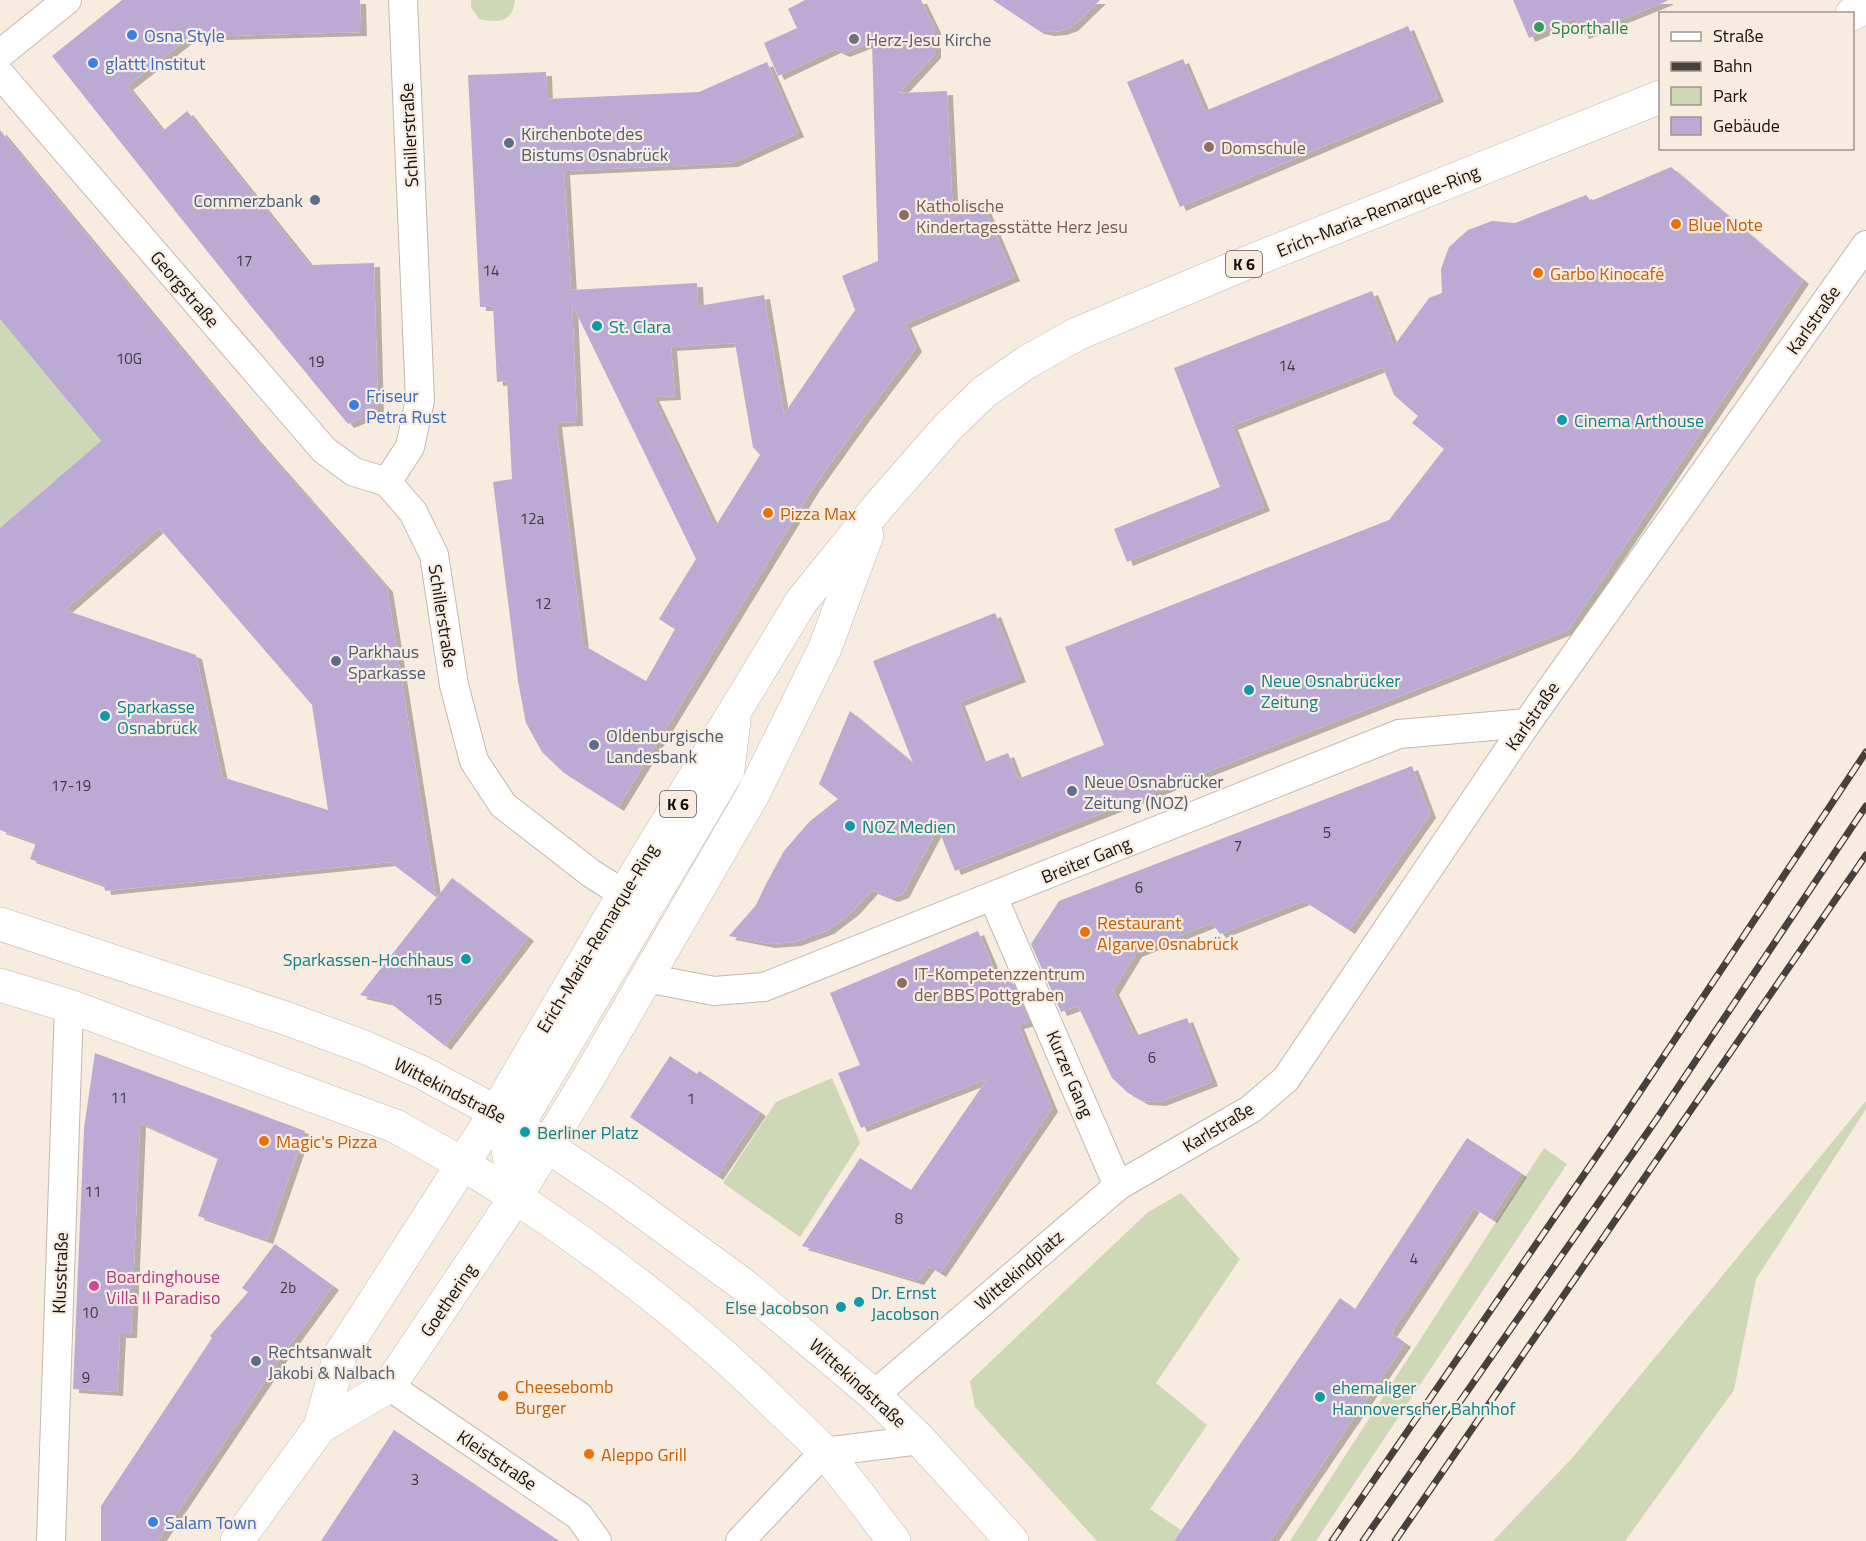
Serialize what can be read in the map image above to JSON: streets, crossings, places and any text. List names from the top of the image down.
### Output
{
  "streets": {
    "main road": [
      "Erich-Maria-Remarque-Ring",
      "K 6",
      "Wittekindstraße",
      "Goethering"
    ],
    "street": [
      "Schillerstraße",
      "Georgstraße",
      "Karlstraße",
      "Breiter Gang",
      "Kurzer Gang",
      "Wittekindplatz",
      "Klusstraße",
      "Kleiststraße"
    ]
  },
  "crossings": [
    ["Schillerstraße", "Erich-Maria-Remarque-Ring"],
    ["Schillerstraße", "Georgstraße"],
    ["Erich-Maria-Remarque-Ring", "Breiter Gang"],
    ["Erich-Maria-Remarque-Ring", "Wittekindstraße"],
    ["Erich-Maria-Remarque-Ring", "Goethering"],
    ["Karlstraße", "Breiter Gang"],
    ["Karlstraße", "Wittekindplatz"],
    ["Breiter Gang", "Kurzer Gang"],
    ["Kurzer Gang", "Wittekindplatz"],
    ["Wittekindstraße", "Wittekindplatz"],
    ["Wittekindstraße", "Goethering"],
    ["Goethering", "Kleiststraße"]
  ],
  "places": [
    "Sporthalle",
    "Osna Style",
    "Herz-Jesu Kirche",
    "glattt Institut",
    "Kirchenbote des Bistums Osnabrück",
    "Domschule",
    "Commerzbank",
    "Katholische Kindertagesstätte Herz Jesu",
    "Blue Note",
    "Garbo Kinocafé",
    "St. Clara",
    "Friseur Petra Rust",
    "Cinema Arthouse",
    "Pizza Max",
    "Parkhaus Sparkasse",
    "Neue Osnabrücker Zeitung",
    "Sparkasse Osnabrück",
    "Oldenburgische Landesbank",
    "Neue Osnabrücker Zeitung (NOZ)",
    "NOZ Medien",
    "Restaurant Algarve Osnabrück",
    "Sparkassen-Hochhaus",
    "IT-Kompetenzzentrum der BBS Pottgraben",
    "Berliner Platz",
    "Magic's Pizza",
    "Boardinghouse Villa Il Paradiso",
    "Dr. Ernst Jacobson",
    "Else Jacobson",
    "Rechtsanwalt Jakobi & Nalbach",
    "Cheesebomb Burger",
    "ehemaliger Hannoverscher Bahnhof",
    "Aleppo Grill",
    "Salam Town"
  ],
  "house_numbers": [
    "17",
    "14",
    "10G",
    "19",
    "14",
    "12a",
    "12",
    "17-19",
    "5",
    "7",
    "6",
    "15",
    "6",
    "11",
    "1",
    "11",
    "8",
    "4",
    "2b",
    "10",
    "9",
    "3"
  ],
  "legend": [
    "Straße",
    "Bahn",
    "Park",
    "Gebäude"
  ]
}
